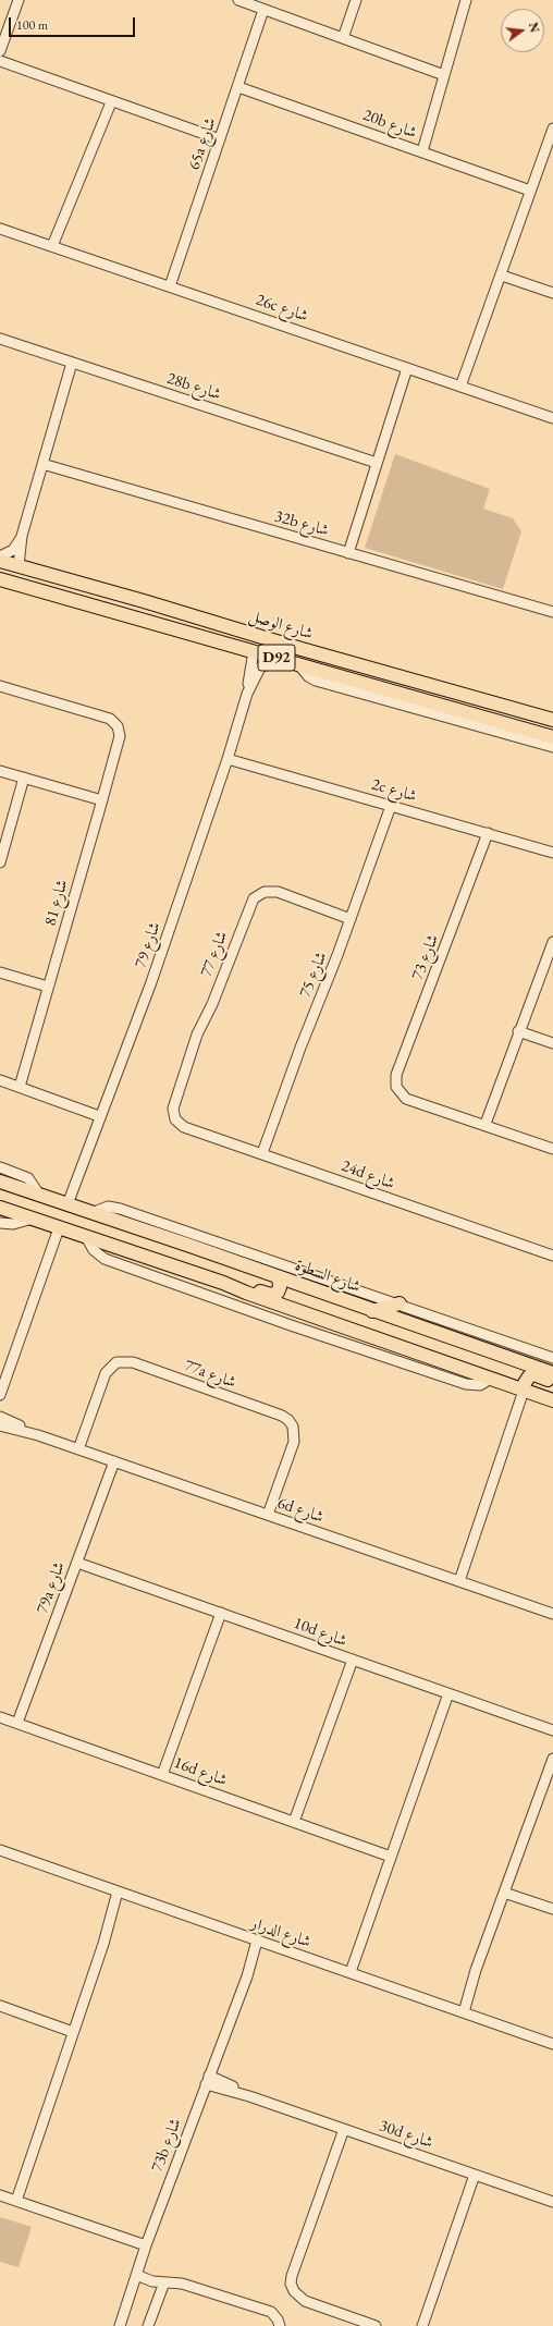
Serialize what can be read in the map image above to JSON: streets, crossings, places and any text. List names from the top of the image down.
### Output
{
  "streets": {
    "main road": ["شارع الوصل", "D92", "شارع السطوة"],
    "street": [
      "20b شارع",
      "65a شارع",
      "26c شارع",
      "28b شارع",
      "32b شارع",
      "2c شارع",
      "شارع 81",
      "شارع 79",
      "شارع 77",
      "شارع 73",
      "شارع 75",
      "24d شارع",
      "77a شارع",
      "6d شارع",
      "79a شارع",
      "10d شارع",
      "16d شارع",
      "شارع الدرار",
      "30d شارع",
      "73b شارع"
    ]
  },
  "crossings": [
    ["20b شارع", "65a شارع"],
    ["65a شارع", "26c شارع"],
    ["شارع الوصل", "شارع 79"],
    ["2c شارع", "شارع 79"],
    ["2c شارع", "شارع 73"],
    ["2c شارع", "شارع 75"],
    ["شارع 79", "شارع السطوة"],
    ["شارع 77", "شارع 75"],
    ["شارع 77", "24d شارع"],
    ["شارع 75", "24d شارع"],
    ["77a شارع", "6d شارع"],
    ["6d شارع", "79a شارع"],
    ["79a شارع", "10d شارع"],
    ["79a شارع", "16d شارع"],
    ["شارع الدرار", "73b شارع"],
    ["30d شارع", "73b شارع"]
  ],
  "scale_bar": "100 m",
  "north": "right"
}
